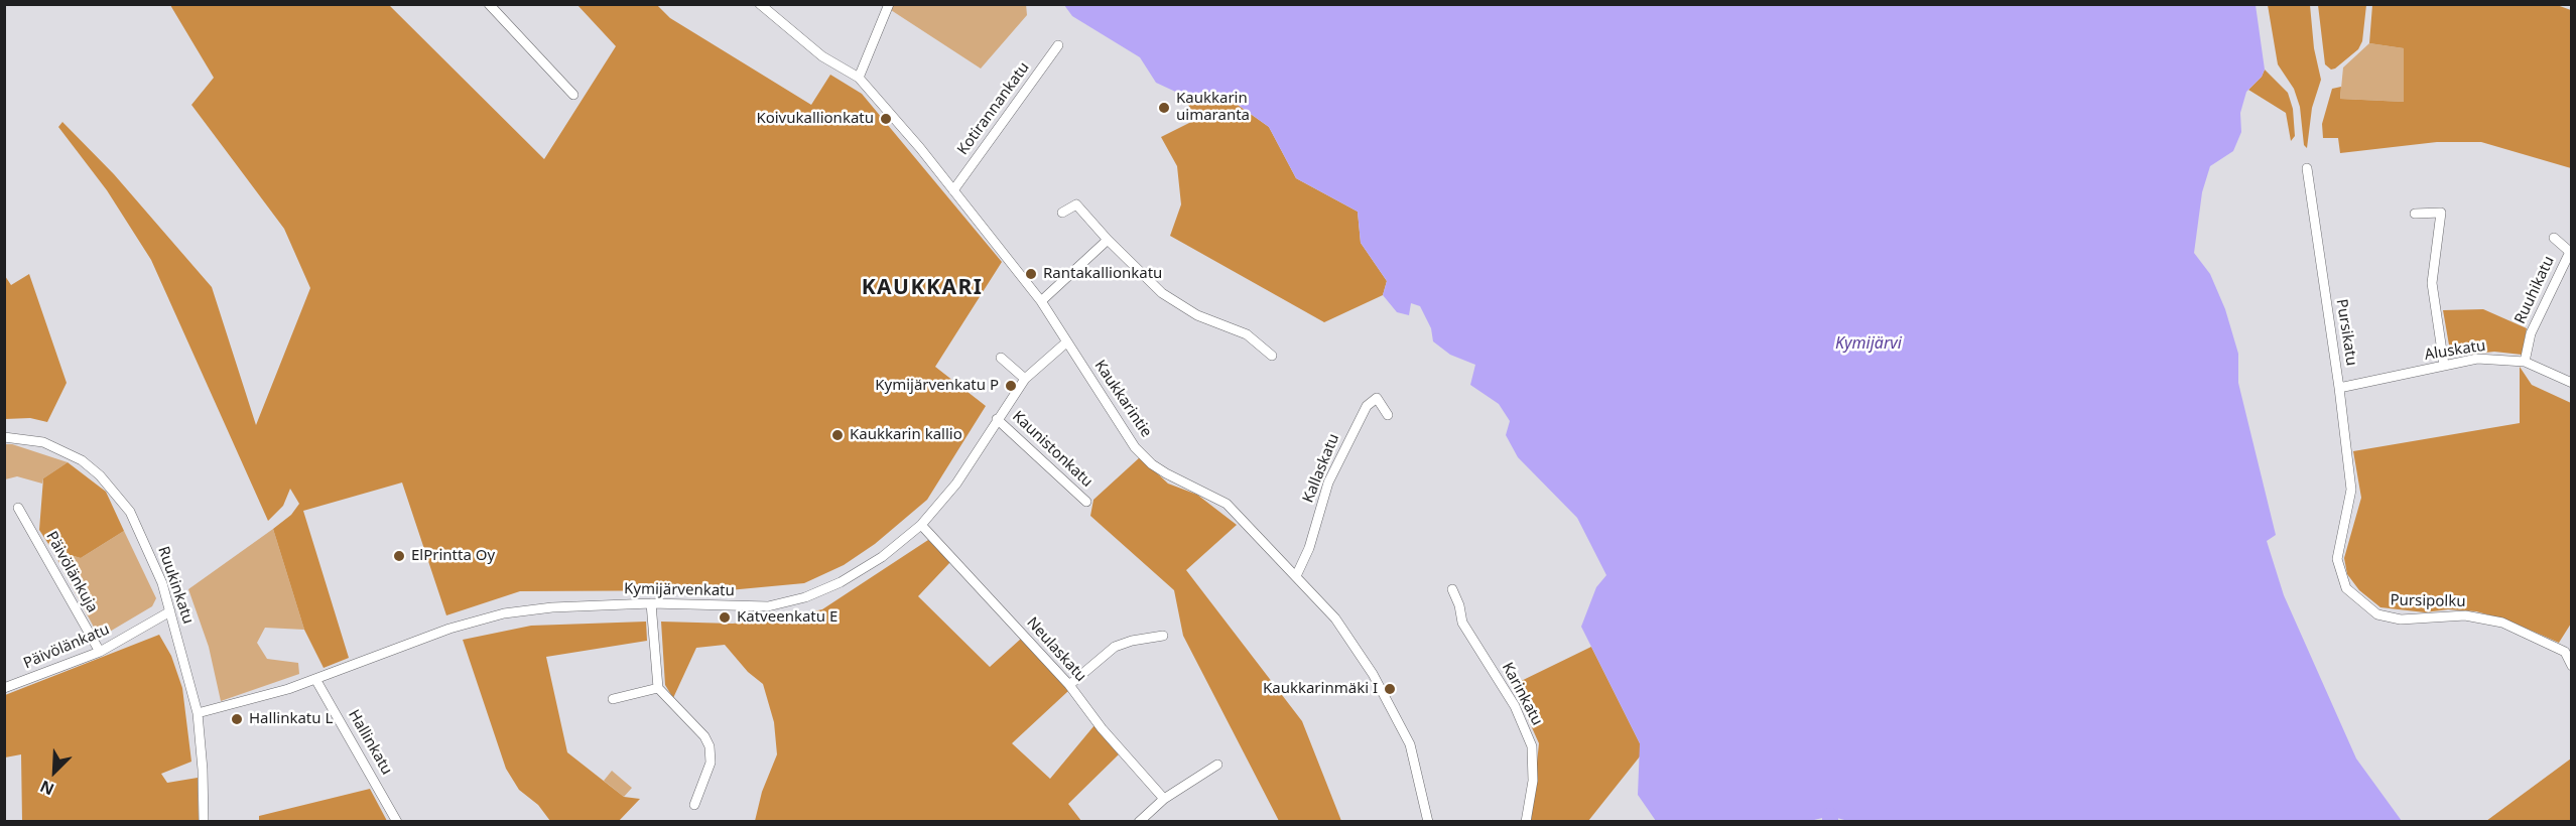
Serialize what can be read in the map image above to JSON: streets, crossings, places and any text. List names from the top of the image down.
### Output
{
  "streets": {
    "street": [
      "Kotirannankatu",
      "Ruuhikatu",
      "Pursikatu",
      "Aluskatu",
      "Kaukkarintie",
      "Kaunistonkatu",
      "Kallaskatu",
      "Päivölänkuja",
      "Ruukinkatu",
      "Kymijärvenkatu",
      "Pursipolku",
      "Päivölänkatu",
      "Neulaskatu",
      "Karinkatu",
      "Hallinkatu"
    ]
  },
  "crossings": [
    ["Kotirannankatu", "Kaukkarintie"],
    ["Ruuhikatu", "Aluskatu"],
    ["Pursikatu", "Aluskatu"],
    ["Pursikatu", "Pursipolku"],
    ["Kaukkarintie", "Kallaskatu"],
    ["Kaukkarintie", "Kymijärvenkatu"],
    ["Kaunistonkatu", "Kymijärvenkatu"],
    ["Päivölänkuja", "Päivölänkatu"],
    ["Ruukinkatu", "Kymijärvenkatu"],
    ["Ruukinkatu", "Päivölänkatu"],
    ["Kymijärvenkatu", "Neulaskatu"],
    ["Kymijärvenkatu", "Hallinkatu"]
  ],
  "districts": ["KAUKKARI"],
  "water": ["Kymijärvi"],
  "places": [
    "Kaukkarin uimaranta",
    "Koivukallionkatu",
    "Rantakallionkatu",
    "Kymijärvenkatu P",
    "Kaukkarin kallio",
    "ElPrintta Oy",
    "Katveenkatu E",
    "Kaukkarinmäki I",
    "Hallinkatu L"
  ],
  "north": "bottom left"
}
